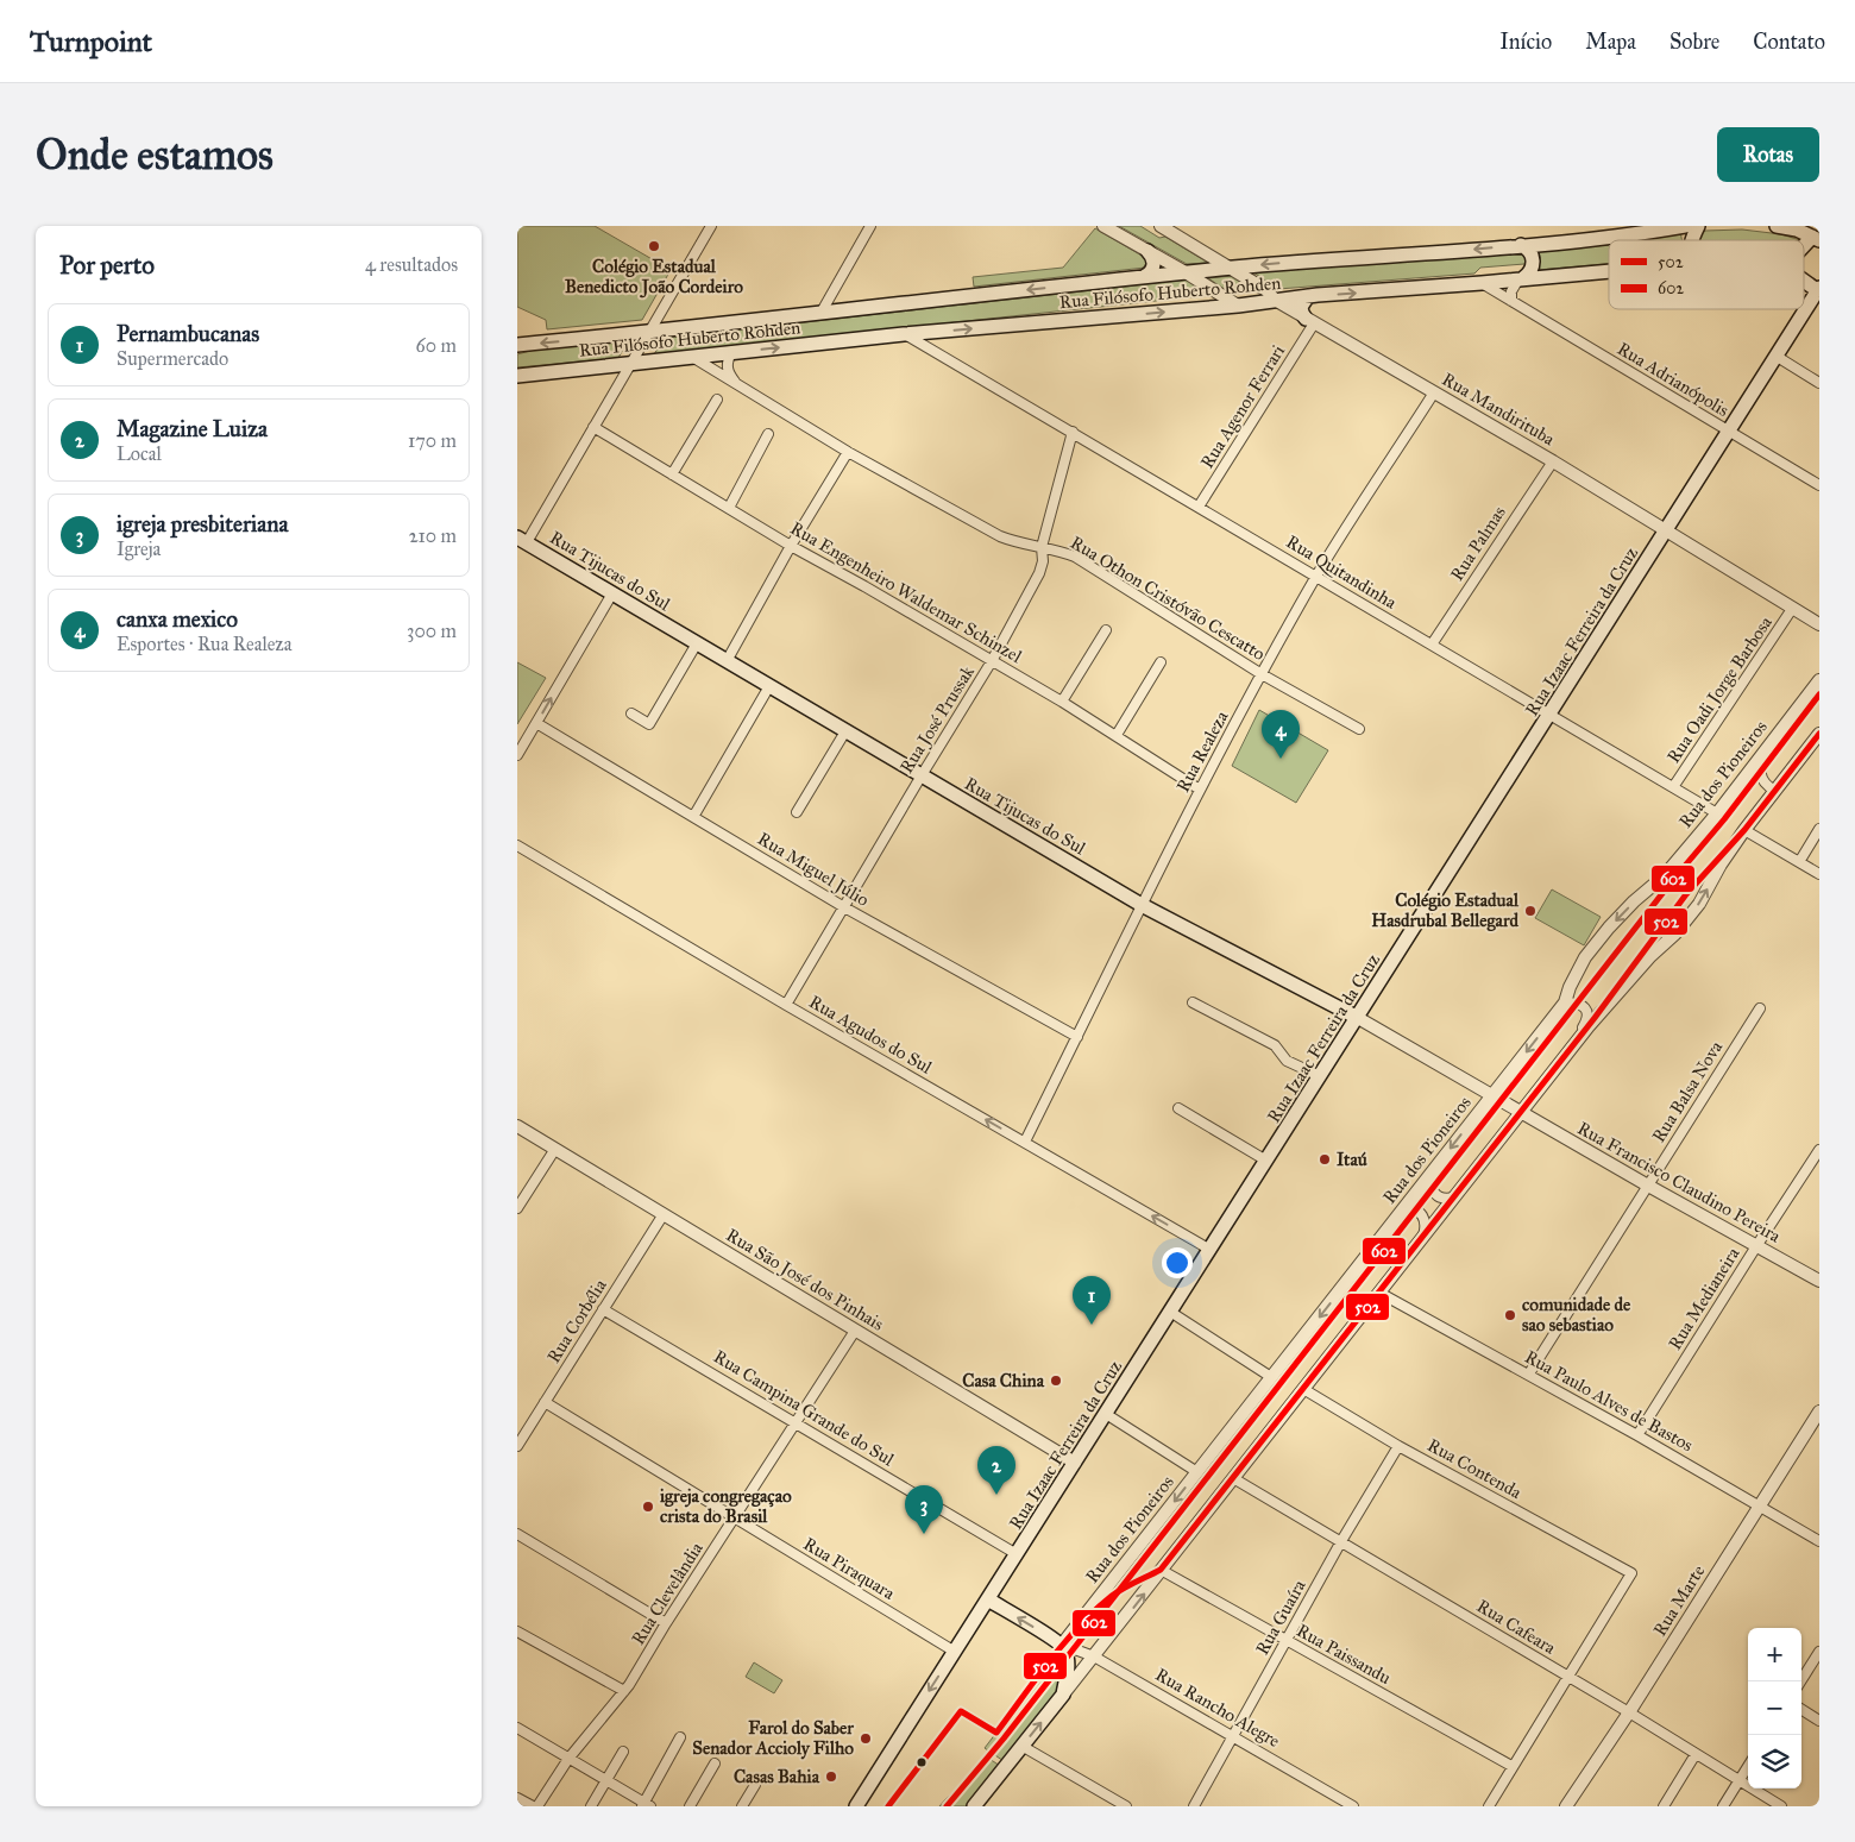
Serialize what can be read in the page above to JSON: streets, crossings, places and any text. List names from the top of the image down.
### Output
{
  "streets": {
    "main road": [
      "Rua Filósofo Huberto Rohden",
      "Rua Tijucas do Sul",
      "Rua Izaac Ferreira da Cruz",
      "Rua Rancho Alegre"
    ],
    "street": [
      "Rua Adrianópolis",
      "Rua Agenor Ferrari",
      "Rua Mandirituba",
      "Rua Palmas",
      "Rua Quitandinha",
      "Rua Engenheiro Waldemar Schinzel",
      "Rua Othon Cristóvão Cescatto",
      "Rua Oadi Jorge Barbosa",
      "Rua José Prussak",
      "Rua Realeza",
      "Rua dos Pioneiros",
      "Rua Miguel Júlio",
      "Rua Agudos do Sul",
      "Rua Balsa Nova",
      "Rua Francisco Claudino Pereira",
      "Rua São José dos Pinhais",
      "Rua Medianeira",
      "Rua Corbélia",
      "Rua Paulo Alves de Bastos",
      "Rua Campina Grande do Sul",
      "Rua Contenda",
      "Rua Piraquara",
      "Rua Clevelândia",
      "Rua Marte",
      "Rua Guaíra",
      "Rua Cafeara",
      "Rua Paissandu"
    ]
  },
  "crossings": [
    ["Rua Filósofo Huberto Rohden", "Rua Adrianópolis"],
    ["Rua Filósofo Huberto Rohden", "Rua Mandirituba"],
    ["Rua Filósofo Huberto Rohden", "Rua Quitandinha"],
    ["Rua Filósofo Huberto Rohden", "Rua Othon Cristóvão Cescatto"],
    ["Rua Adrianópolis", "Rua Izaac Ferreira da Cruz"],
    ["Rua Agenor Ferrari", "Rua Mandirituba"],
    ["Rua Agenor Ferrari", "Rua Quitandinha"],
    ["Rua Mandirituba", "Rua Palmas"],
    ["Rua Mandirituba", "Rua Izaac Ferreira da Cruz"],
    ["Rua Mandirituba", "Rua Oadi Jorge Barbosa"],
    ["Rua Mandirituba", "Rua Realeza"],
    ["Rua Palmas", "Rua Quitandinha"],
    ["Rua Tijucas do Sul", "Rua Izaac Ferreira da Cruz"],
    ["Rua Tijucas do Sul", "Rua José Prussak"],
    ["Rua Tijucas do Sul", "Rua Realeza"],
    ["Rua Tijucas do Sul", "Rua dos Pioneiros"],
    ["Rua Tijucas do Sul", "Rua Francisco Claudino Pereira"],
    ["Rua Quitandinha", "Rua Izaac Ferreira da Cruz"],
    ["Rua Quitandinha", "Rua Oadi Jorge Barbosa"],
    ["Rua Quitandinha", "Rua José Prussak"],
    ["Rua Quitandinha", "Rua Realeza"],
    ["Rua Quitandinha", "Rua dos Pioneiros"],
    ["Rua Engenheiro Waldemar Schinzel", "Rua José Prussak"],
    ["Rua Engenheiro Waldemar Schinzel", "Rua Realeza"],
    ["Rua Othon Cristóvão Cescatto", "Rua José Prussak"],
    ["Rua Othon Cristóvão Cescatto", "Rua Realeza"],
    ["Rua Izaac Ferreira da Cruz", "Rua Agudos do Sul"],
    ["Rua Izaac Ferreira da Cruz", "Rua São José dos Pinhais"],
    ["Rua Izaac Ferreira da Cruz", "Rua Campina Grande do Sul"],
    ["Rua Izaac Ferreira da Cruz", "Rua Piraquara"],
    ["Rua Izaac Ferreira da Cruz", "Rua Rancho Alegre"],
    ["Rua José Prussak", "Rua Miguel Júlio"],
    ["Rua José Prussak", "Rua Agudos do Sul"],
    ["Rua Realeza", "Rua Miguel Júlio"],
    ["Rua Realeza", "Rua Agudos do Sul"],
    ["Rua dos Pioneiros", "Rua Rancho Alegre"],
    ["Rua Balsa Nova", "Rua Francisco Claudino Pereira"],
    ["Rua Balsa Nova", "Rua Paulo Alves de Bastos"],
    ["Rua Francisco Claudino Pereira", "Rua Medianeira"],
    ["Rua São José dos Pinhais", "Rua Corbélia"],
    ["Rua São José dos Pinhais", "Rua Clevelândia"],
    ["Rua Medianeira", "Rua Paulo Alves de Bastos"],
    ["Rua Corbélia", "Rua Campina Grande do Sul"],
    ["Rua Corbélia", "Rua Piraquara"],
    ["Rua Paulo Alves de Bastos", "Rua Marte"],
    ["Rua Campina Grande do Sul", "Rua Clevelândia"],
    ["Rua Contenda", "Rua Guaíra"],
    ["Rua Contenda", "Rua Cafeara"],
    ["Rua Piraquara", "Rua Clevelândia"],
    ["Rua Marte", "Rua Cafeara"],
    ["Rua Guaíra", "Rua Cafeara"],
    ["Rua Guaíra", "Rua Paissandu"],
    ["Rua Guaíra", "Rua Rancho Alegre"]
  ],
  "one_way": ["Rua Agudos do Sul"],
  "places": [
    "Colégio Estadual Benedicto João Cordeiro",
    "Colégio Estadual Hasdrubal Bellegard",
    "Itaú",
    "comunidade de sao sebastiao",
    "Casa China",
    "igreja congregaçao crista do Brasil",
    "Farol do Saber Senador Accioly Filho",
    "Casas Bahia"
  ],
  "lines": ["transit line 602", "transit line 502"],
  "legend": ["502", "602"],
  "page": {
    "header": "Turnpoint",
    "nav": [
      "Início",
      "Mapa",
      "Sobre",
      "Contato"
    ],
    "buttons": "Rotas",
    "title": "Onde estamos",
    "heading": ["Por perto", "4 resultados"],
    "list": [
      {
        "mark": "1",
        "name": "Pernambucanas",
        "note": "Supermercado",
        "value": "60 m"
      },
      {
        "mark": "2",
        "name": "Magazine Luiza",
        "note": "Local",
        "value": "170 m"
      },
      {
        "mark": "3",
        "name": "igreja presbiteriana",
        "note": "Igreja",
        "value": "210 m"
      },
      {
        "mark": "4",
        "name": "canxa mexico",
        "note": "Esportes · Rua Realeza",
        "value": "300 m"
      }
    ],
    "pins": [
      "4",
      "1",
      "2",
      "3"
    ],
    "map_buttons": ["+", "−"]
  }
}
